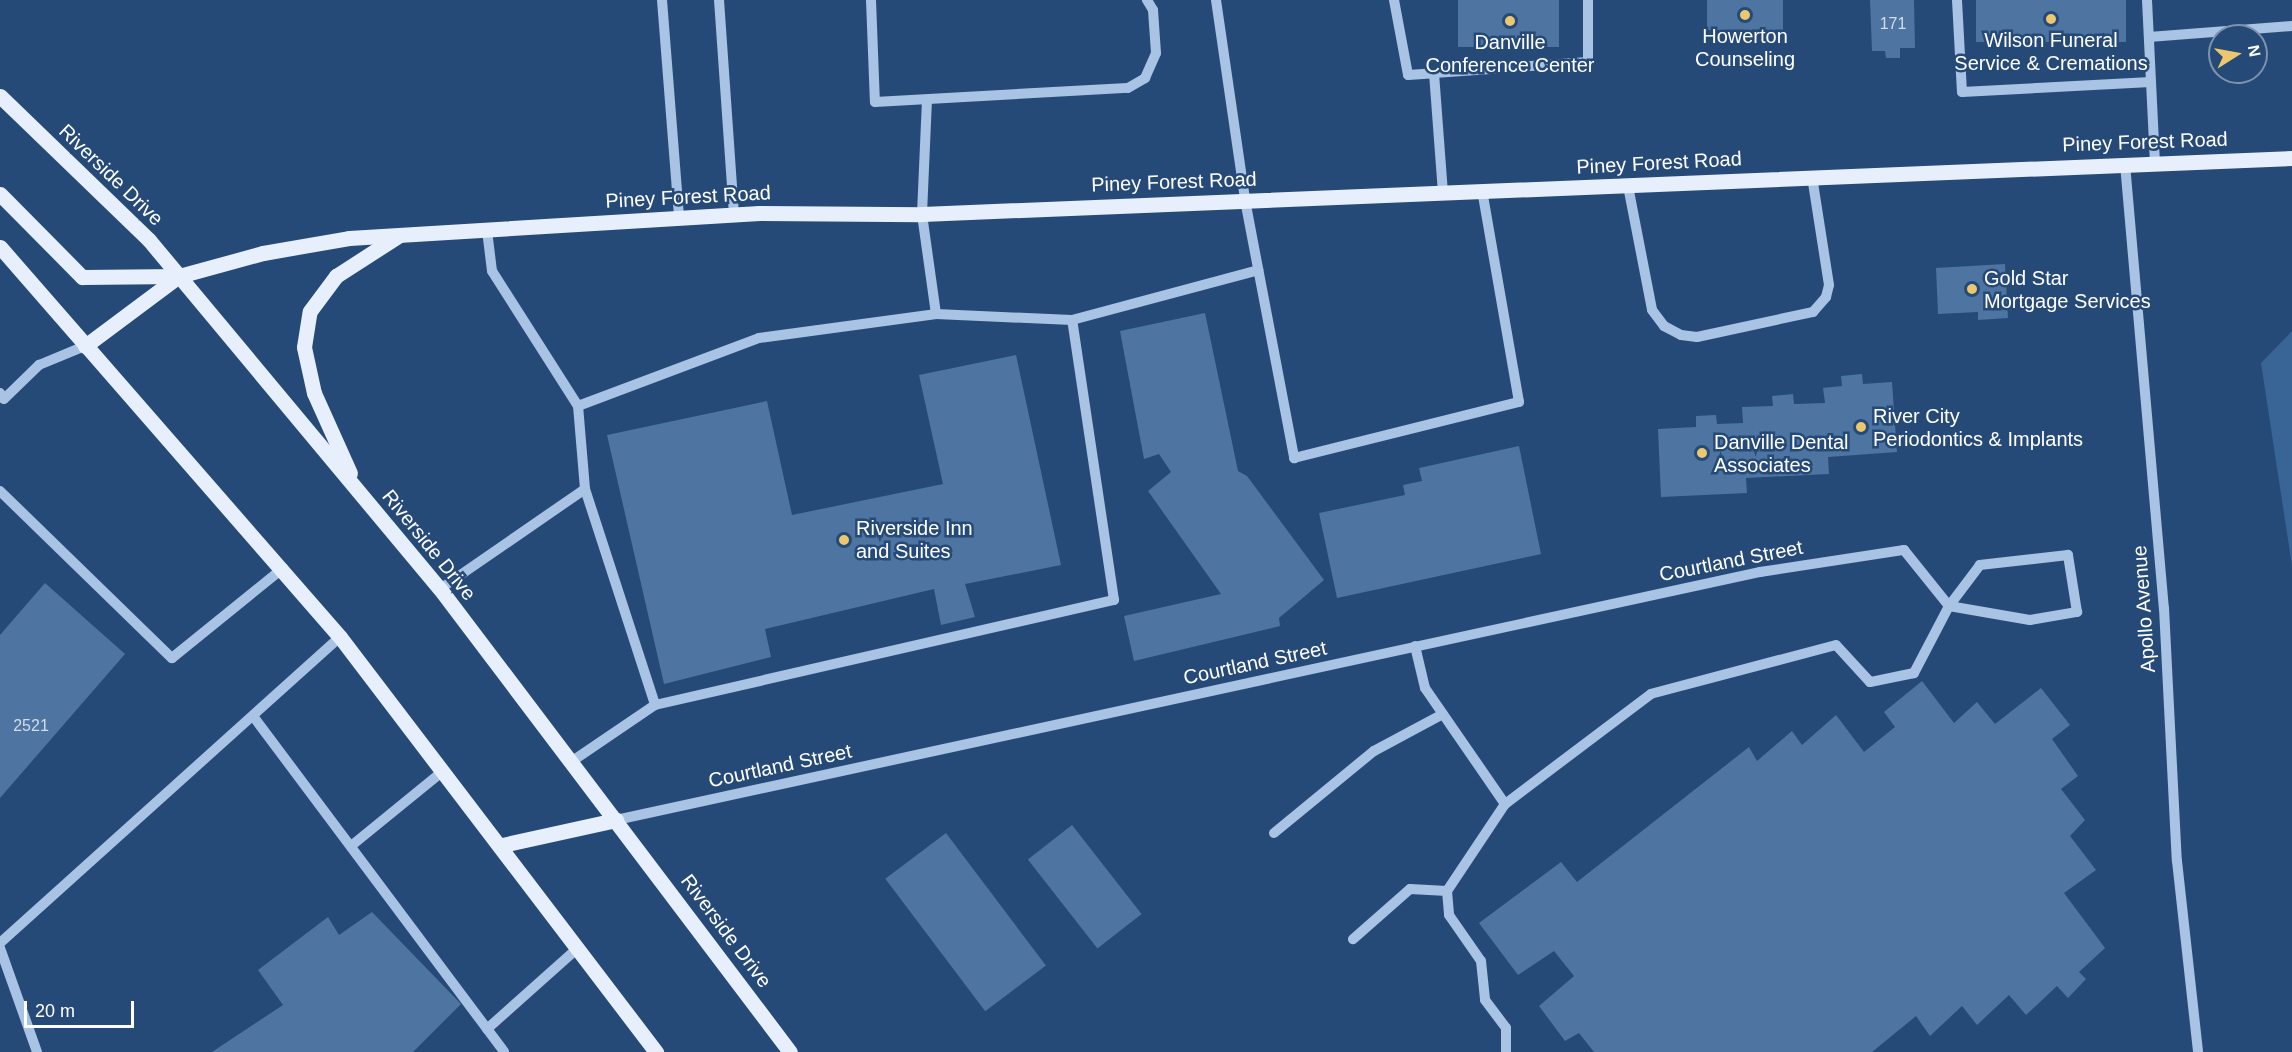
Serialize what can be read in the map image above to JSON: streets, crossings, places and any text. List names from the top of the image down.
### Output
{
  "streets": {
    "main road": ["Piney Forest Road", "Riverside Drive"],
    "street": ["Courtland Street", "Apollo Avenue"]
  },
  "crossings": [
    ["Piney Forest Road", "Riverside Drive"],
    ["Piney Forest Road", "Apollo Avenue"],
    ["Riverside Drive", "Courtland Street"]
  ],
  "places": [
    "Howerton Counseling",
    "Wilson Funeral Service & Cremations",
    "Danville Conference Center",
    "Gold Star Mortgage Services",
    "River City Periodontics & Implants",
    "Danville Dental Associates",
    "Riverside Inn and Suites"
  ],
  "house_numbers": ["171", "2521"],
  "scale_bar": "20 m",
  "north": "right"
}
